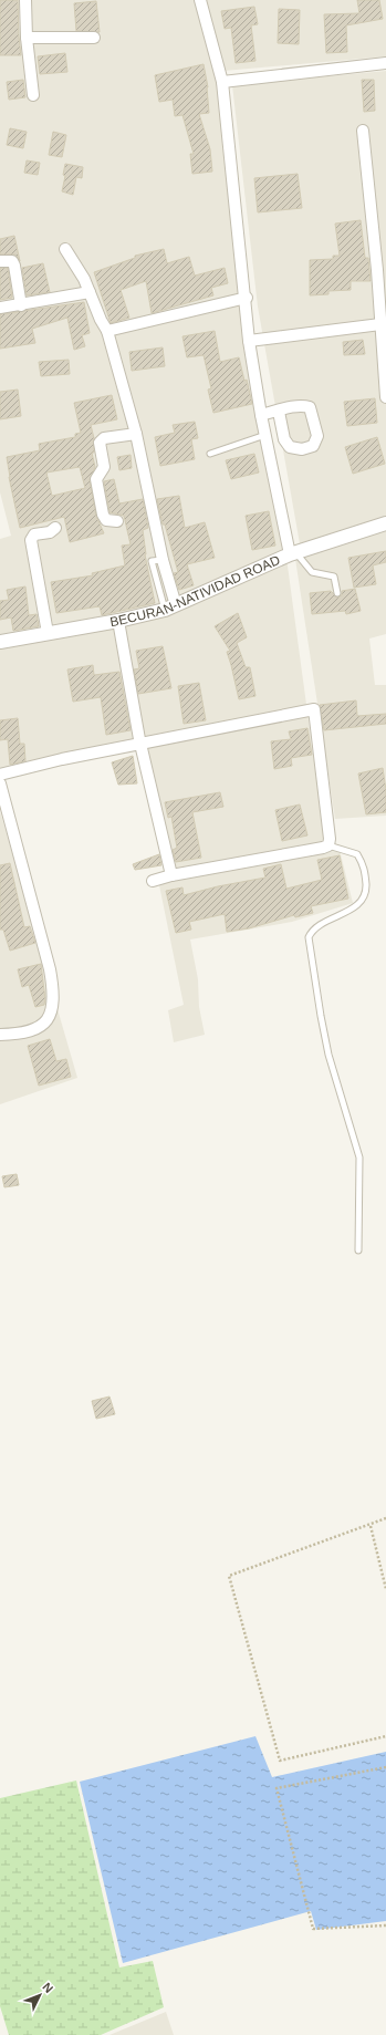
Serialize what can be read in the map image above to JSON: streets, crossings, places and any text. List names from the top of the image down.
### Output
{
  "streets": {
    "street": ["BECURAN-NATIVIDAD ROAD"]
  },
  "north": "top right"
}
